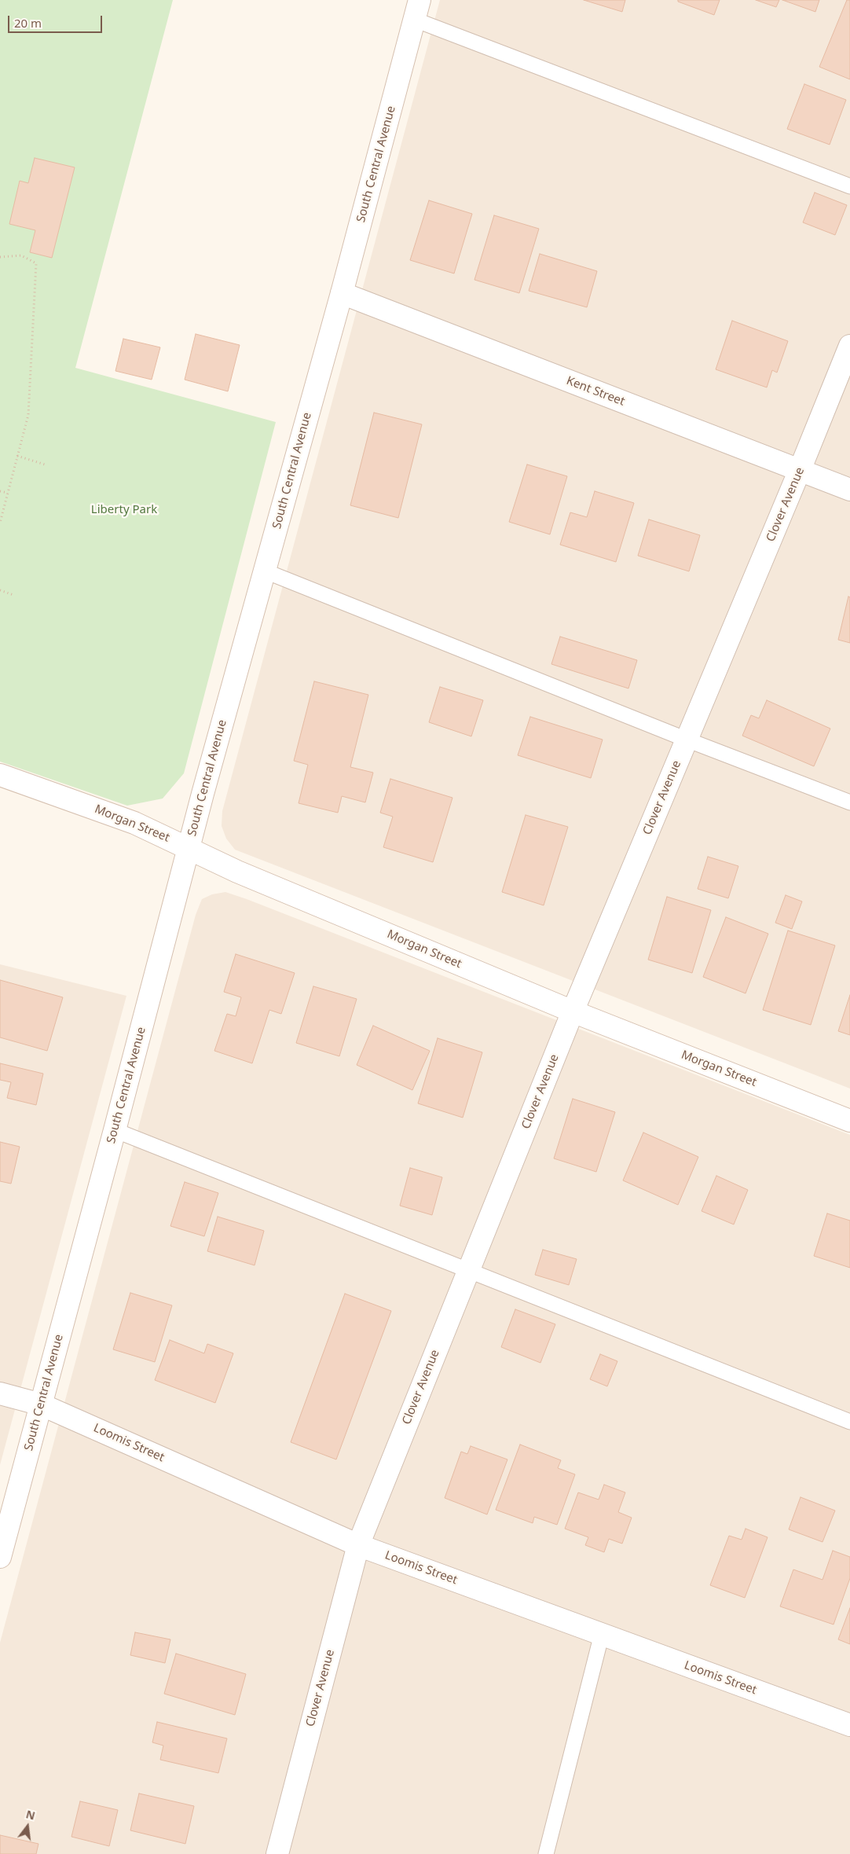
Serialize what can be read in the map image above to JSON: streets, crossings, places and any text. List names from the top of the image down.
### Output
{
  "streets": {
    "street": [
      "South Central Avenue",
      "Kent Street",
      "Clover Avenue",
      "Morgan Street",
      "Loomis Street"
    ]
  },
  "crossings": [
    ["South Central Avenue", "Kent Street"],
    ["South Central Avenue", "Morgan Street"],
    ["South Central Avenue", "Loomis Street"],
    ["Kent Street", "Clover Avenue"],
    ["Clover Avenue", "Morgan Street"],
    ["Clover Avenue", "Loomis Street"]
  ],
  "parks": ["Liberty Park"],
  "scale_bar": "20 m",
  "north": "top"
}
